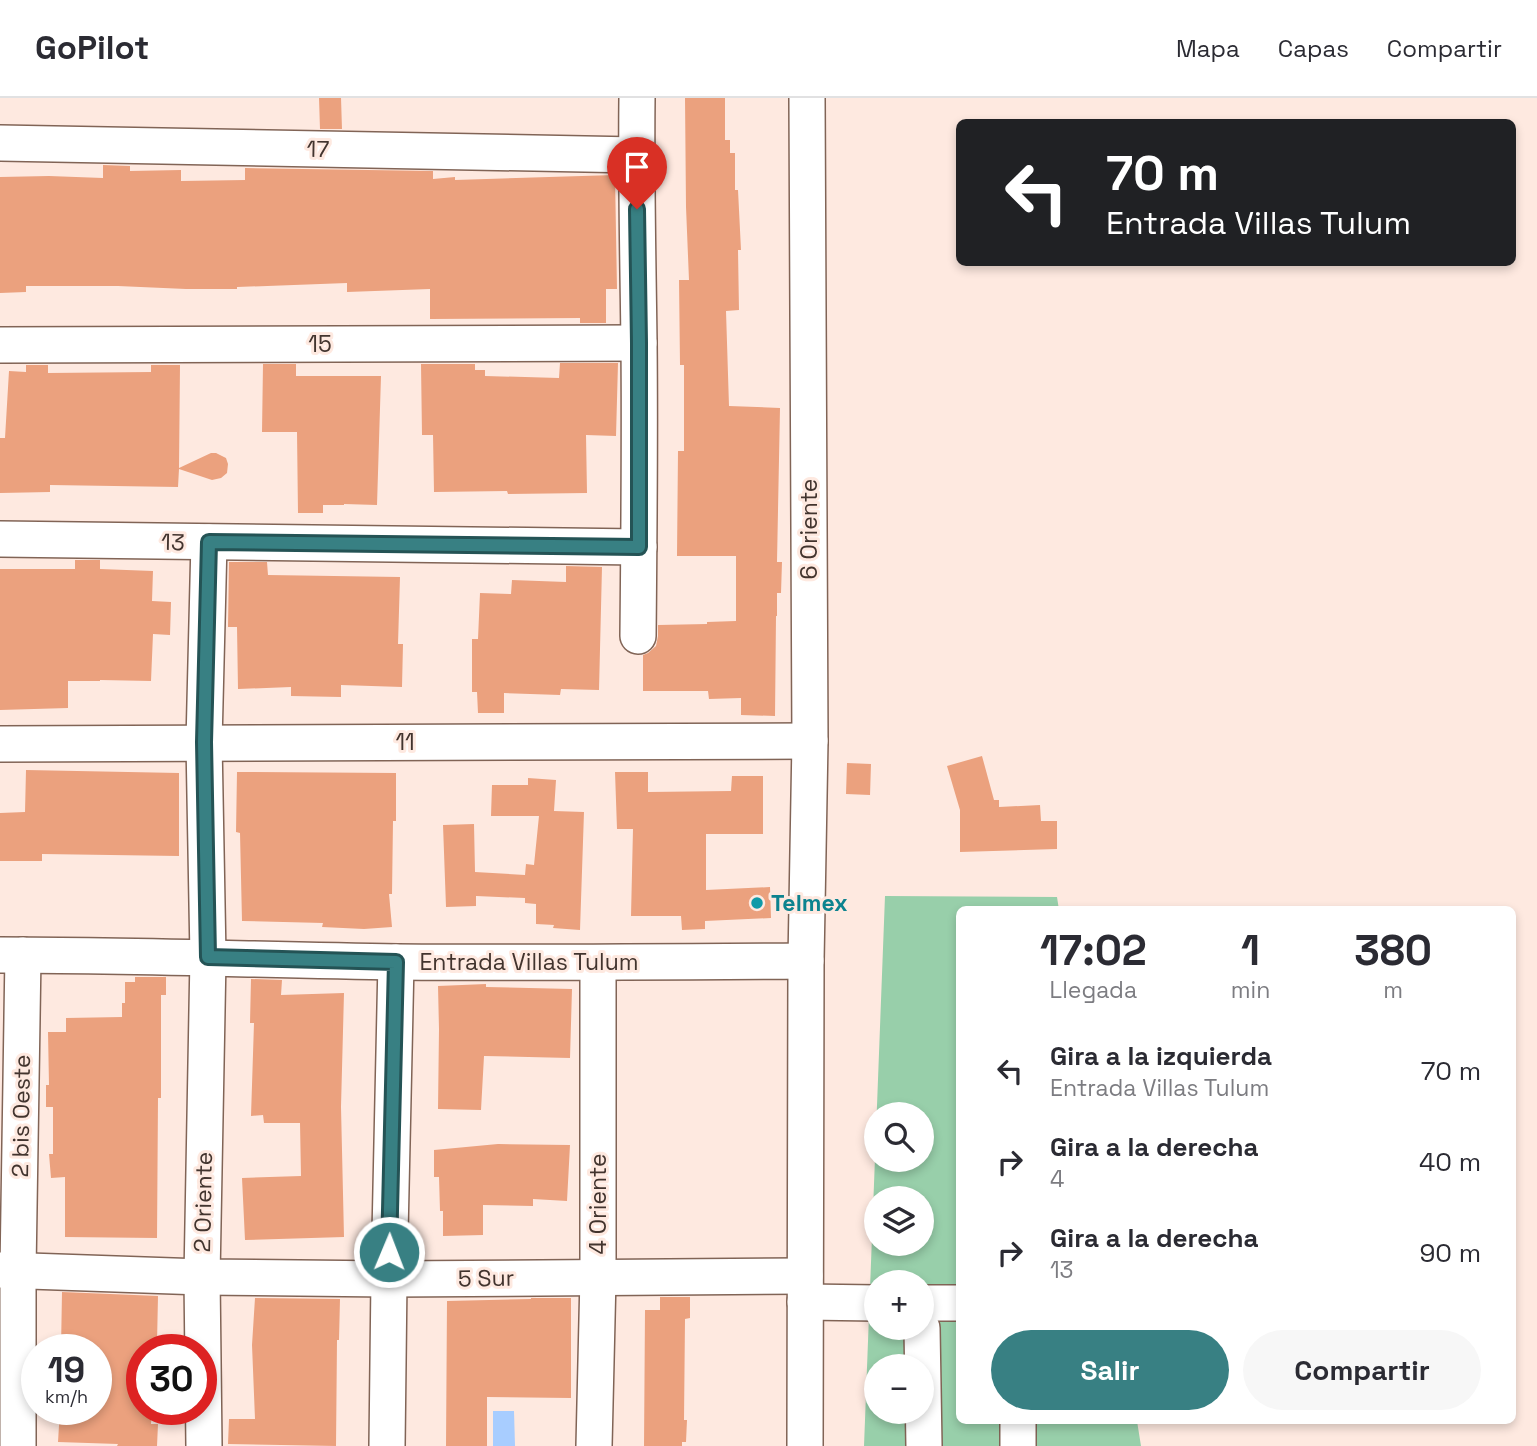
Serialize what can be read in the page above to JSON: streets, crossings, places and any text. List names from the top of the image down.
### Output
{
  "streets": {
    "street": [
      "17",
      "15",
      "6 Oriente",
      "13",
      "11",
      "Entrada Villas Tulum",
      "2 bis Oeste",
      "2 Oriente",
      "4 Oriente",
      "5 Sur"
    ]
  },
  "crossings": [
    ["6 Oriente", "11"],
    ["6 Oriente", "Entrada Villas Tulum"],
    ["6 Oriente", "5 Sur"],
    ["13", "2 Oriente"],
    ["11", "2 Oriente"],
    ["Entrada Villas Tulum", "2 bis Oeste"],
    ["Entrada Villas Tulum", "2 Oriente"],
    ["Entrada Villas Tulum", "4 Oriente"],
    ["2 bis Oeste", "5 Sur"],
    ["2 Oriente", "5 Sur"],
    ["4 Oriente", "5 Sur"]
  ],
  "places": ["Telmex"],
  "page": {
    "header": "GoPilot",
    "nav": ["Mapa", "Capas", "Compartir"],
    "turn": ["70 m", "Entrada Villas Tulum"],
    "eta": [
      "17:02",
      "Llegada",
      "1",
      "min",
      "380",
      "m"
    ],
    "list": [
      {
        "name": "Gira a la izquierda",
        "note": "Entrada Villas Tulum",
        "value": "70 m"
      },
      {
        "name": "Gira a la derecha",
        "note": "4",
        "value": "40 m"
      },
      {
        "name": "Gira a la derecha",
        "note": "13",
        "value": "90 m"
      }
    ],
    "map_buttons": ["+", "−"],
    "buttons": ["Salir", "Compartir"],
    "speed": "19 km/h",
    "limit": "30"
  }
}
